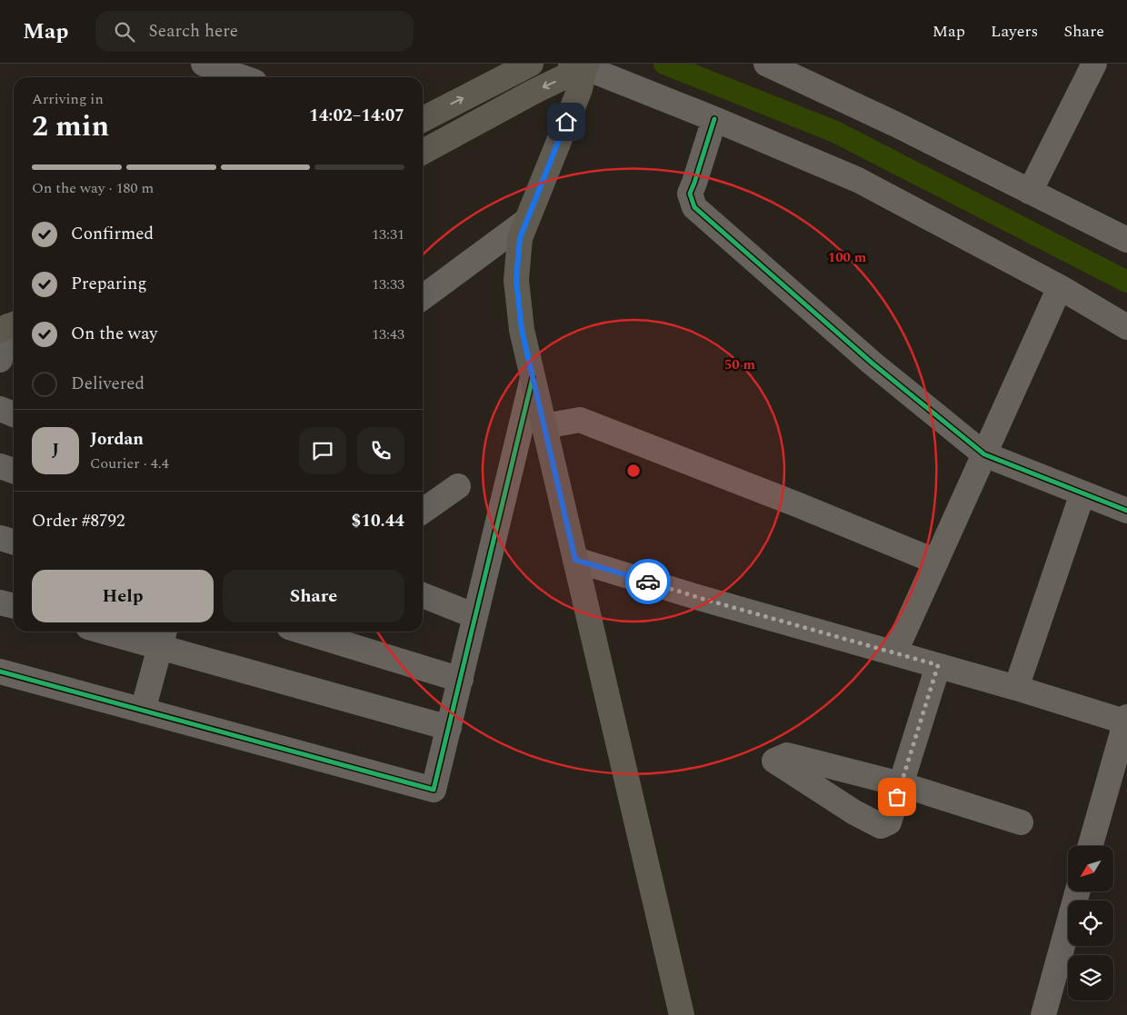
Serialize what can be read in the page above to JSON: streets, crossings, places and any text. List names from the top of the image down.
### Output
{
  "north": "bottom left",
  "page": {
    "header": "Map",
    "search": "Search here",
    "nav": ["Map", "Layers", "Share"],
    "heading": ["2 min", "Arriving in", "14:02–14:07"],
    "panel": [
      "Jordan",
      "Courier · 4.4",
      "Order #8792",
      "$10.44"
    ],
    "bar": "On the way · 180 m",
    "list": [
      ["Confirmed", "13:31"],
      ["Preparing", "13:33"],
      ["On the way", "13:43"],
      "Delivered"
    ],
    "round": "J",
    "buttons": ["Help", "Share"]
  },
  "rings": ["100 m", "50 m"]
}
